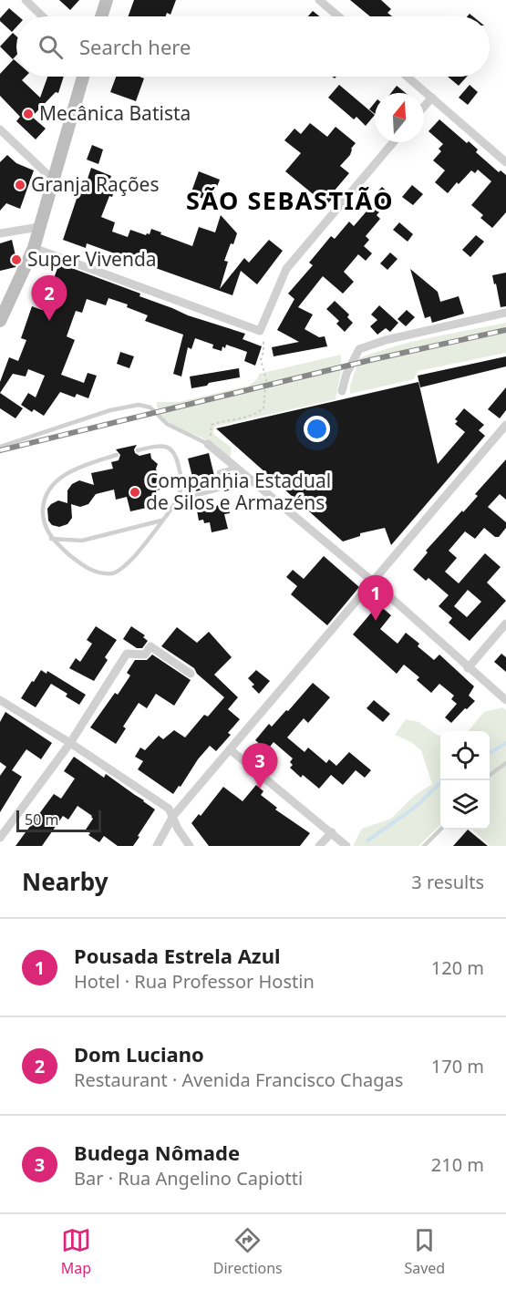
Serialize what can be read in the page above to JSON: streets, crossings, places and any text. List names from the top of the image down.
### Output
{
  "districts": ["SÃO SEBASTIÃO"],
  "places": [
    "Mecânica Batista",
    "Granja Rações",
    "Super Vivenda",
    "Companhia Estadual de Silos e Armazéns"
  ],
  "scale_bar": "50 m",
  "north": "top",
  "page": {
    "search": "Search here",
    "pins": ["2", "1", "3"],
    "scale": "50 m",
    "heading": ["Nearby", "3 results"],
    "list": [
      {
        "mark": "1",
        "name": "Pousada Estrela Azul",
        "note": "Hotel · Rua Professor Hostin",
        "value": "120 m"
      },
      {
        "mark": "2",
        "name": "Dom Luciano",
        "note": "Restaurant · Avenida Francisco Chagas",
        "value": "170 m"
      },
      {
        "mark": "3",
        "name": "Budega Nômade",
        "note": "Bar · Rua Angelino Capiotti",
        "value": "210 m"
      }
    ],
    "nav": ["Map", "Directions", "Saved"]
  }
}
